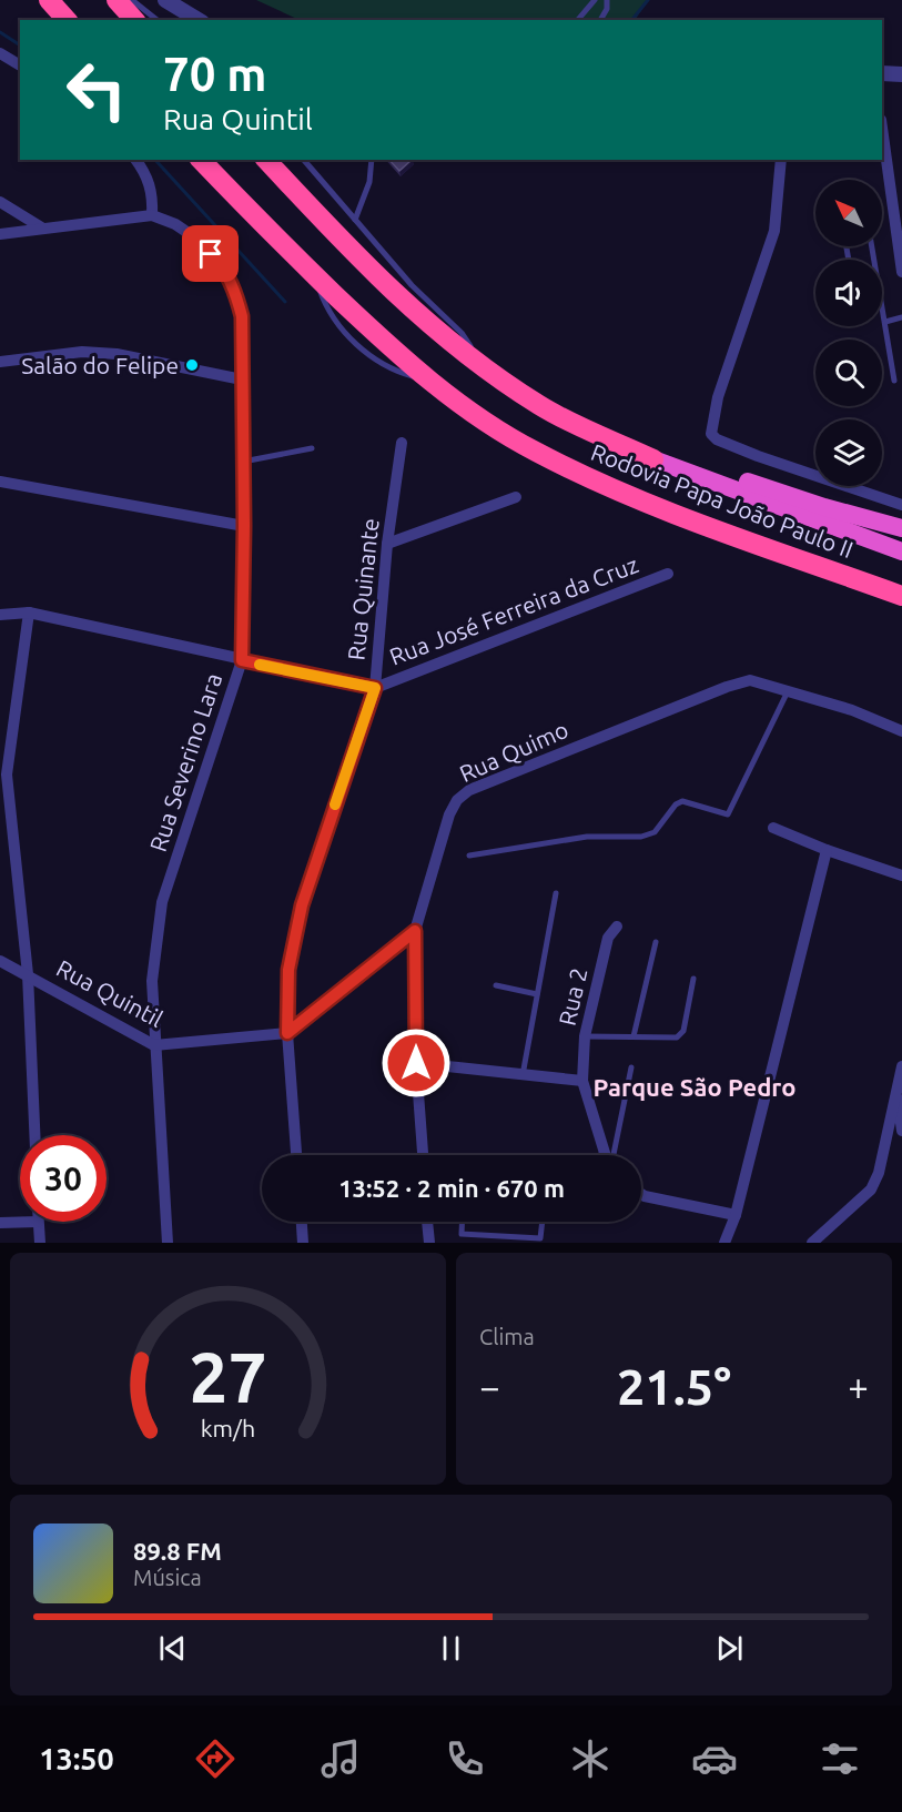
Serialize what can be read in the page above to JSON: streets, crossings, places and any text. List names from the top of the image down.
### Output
{
  "streets": {
    "highway": ["Rodovia Papa João Paulo II"],
    "street": [
      "Rua Quinante",
      "Rua José Ferreira da Cruz",
      "Rua Quimo",
      "Rua Severino Lara",
      "Rua Quintil",
      "Rua 2"
    ]
  },
  "crossings": [
    ["Rua Quinante", "Rua José Ferreira da Cruz"],
    ["Rua Quinante", "Rua Quintil"],
    ["Rua Severino Lara", "Rua Quintil"]
  ],
  "districts": ["Parque São Pedro"],
  "places": ["Salão do Felipe"],
  "north": "top left",
  "page": {
    "turn": ["70 m", "Rua Quintil"],
    "limit": "30",
    "trip": "13:52 · 2 min · 670 m",
    "tile": "Clima",
    "heat": ["−", "21.5°", "+"],
    "song": ["89.8 FM", "Música"],
    "tabs": "13:50",
    "gauge": ["27", "km/h"]
  }
}
